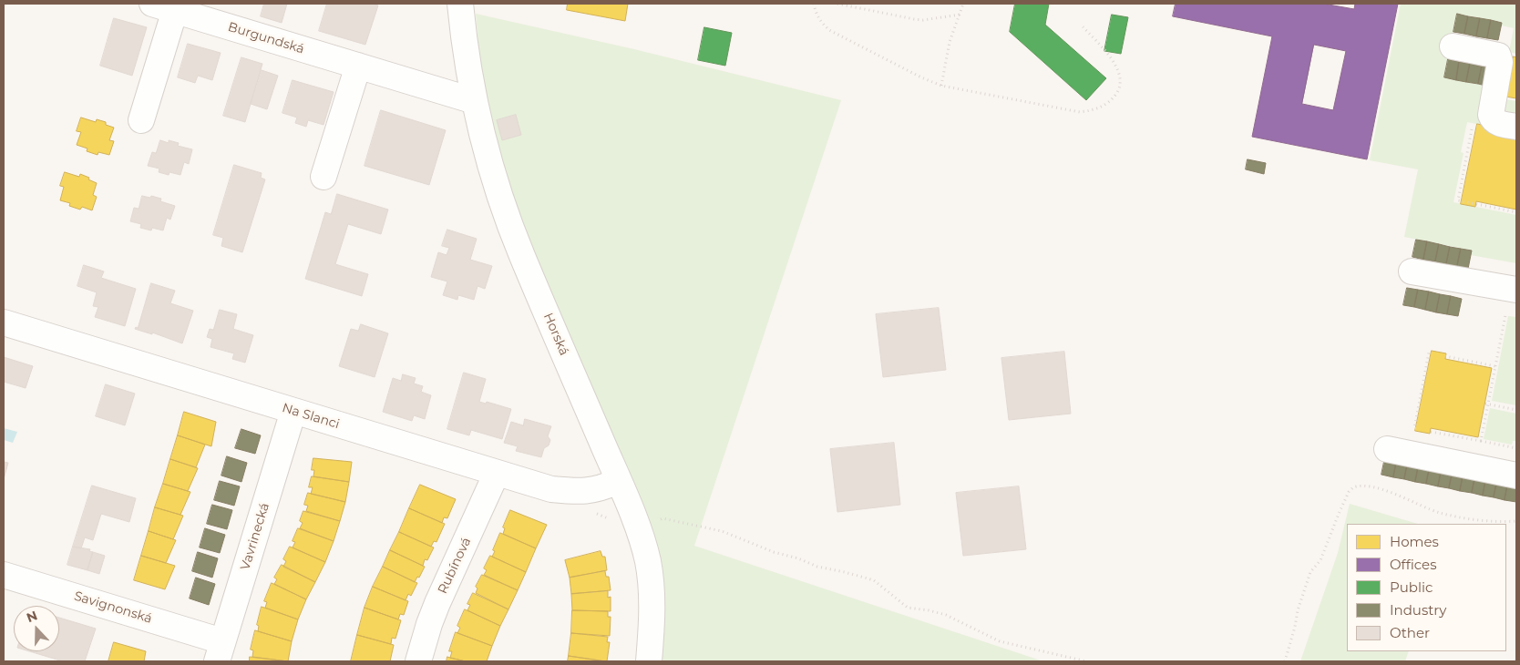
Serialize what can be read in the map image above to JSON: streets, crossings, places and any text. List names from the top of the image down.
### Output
{
  "streets": {
    "street": [
      "Burgundská",
      "Horská",
      "Na Slanci",
      "Vavrinecká",
      "Rubínová",
      "Savignonská"
    ]
  },
  "crossings": [
    ["Burgundská", "Horská"],
    ["Horská", "Na Slanci"],
    ["Na Slanci", "Vavrinecká"],
    ["Na Slanci", "Rubínová"],
    ["Vavrinecká", "Savignonská"]
  ],
  "legend": [
    "Homes",
    "Offices",
    "Public",
    "Industry",
    "Other"
  ],
  "north": "top"
}
